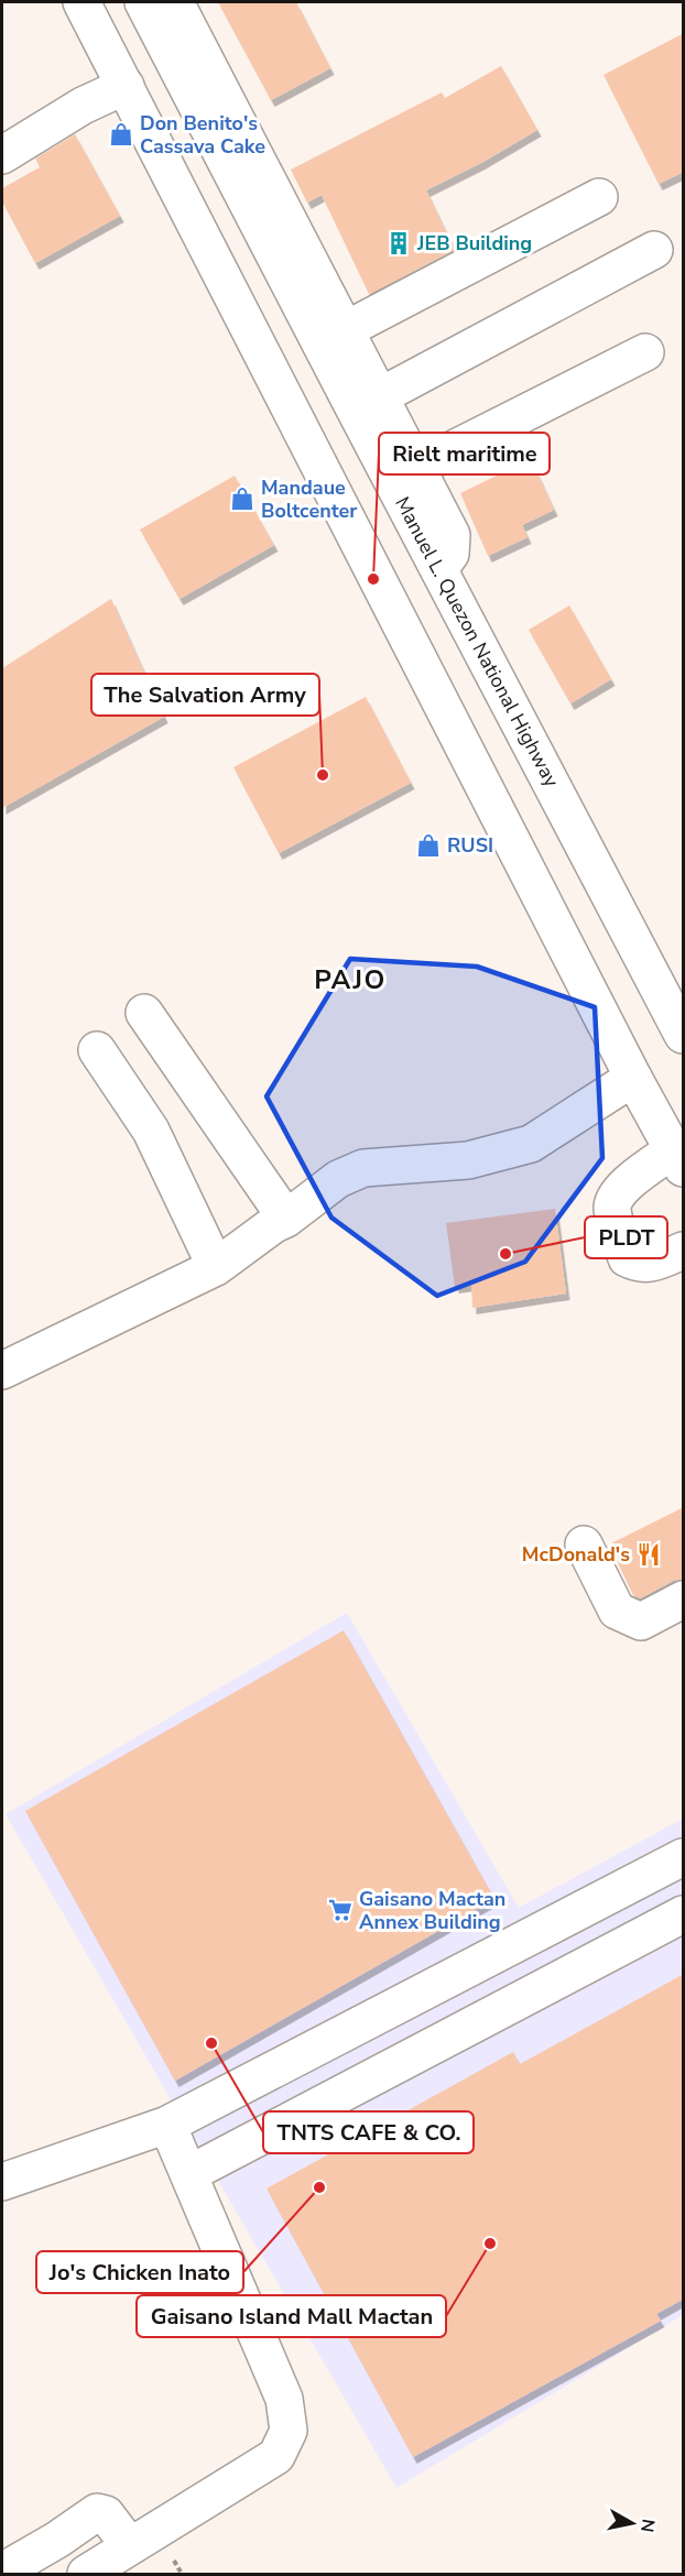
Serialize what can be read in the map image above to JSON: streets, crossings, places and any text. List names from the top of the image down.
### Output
{
  "streets": {
    "main road": ["Manuel L. Quezon National Highway"]
  },
  "districts": ["PAJO"],
  "places": {
    "shop": ["Don Benito's Cassava Cake", "Mandaue Boltcenter", "RUSI"],
    "building": ["JEB Building"],
    "other": [
      "Rielt maritime",
      "The Salvation Army",
      "PLDT",
      "TNTS CAFE & CO.",
      "Jo's Chicken Inato",
      "Gaisano Island Mall Mactan"
    ],
    "restaurant": ["McDonald's"],
    "supermarket": ["Gaisano Mactan Annex Building"]
  },
  "north": "right"
}
